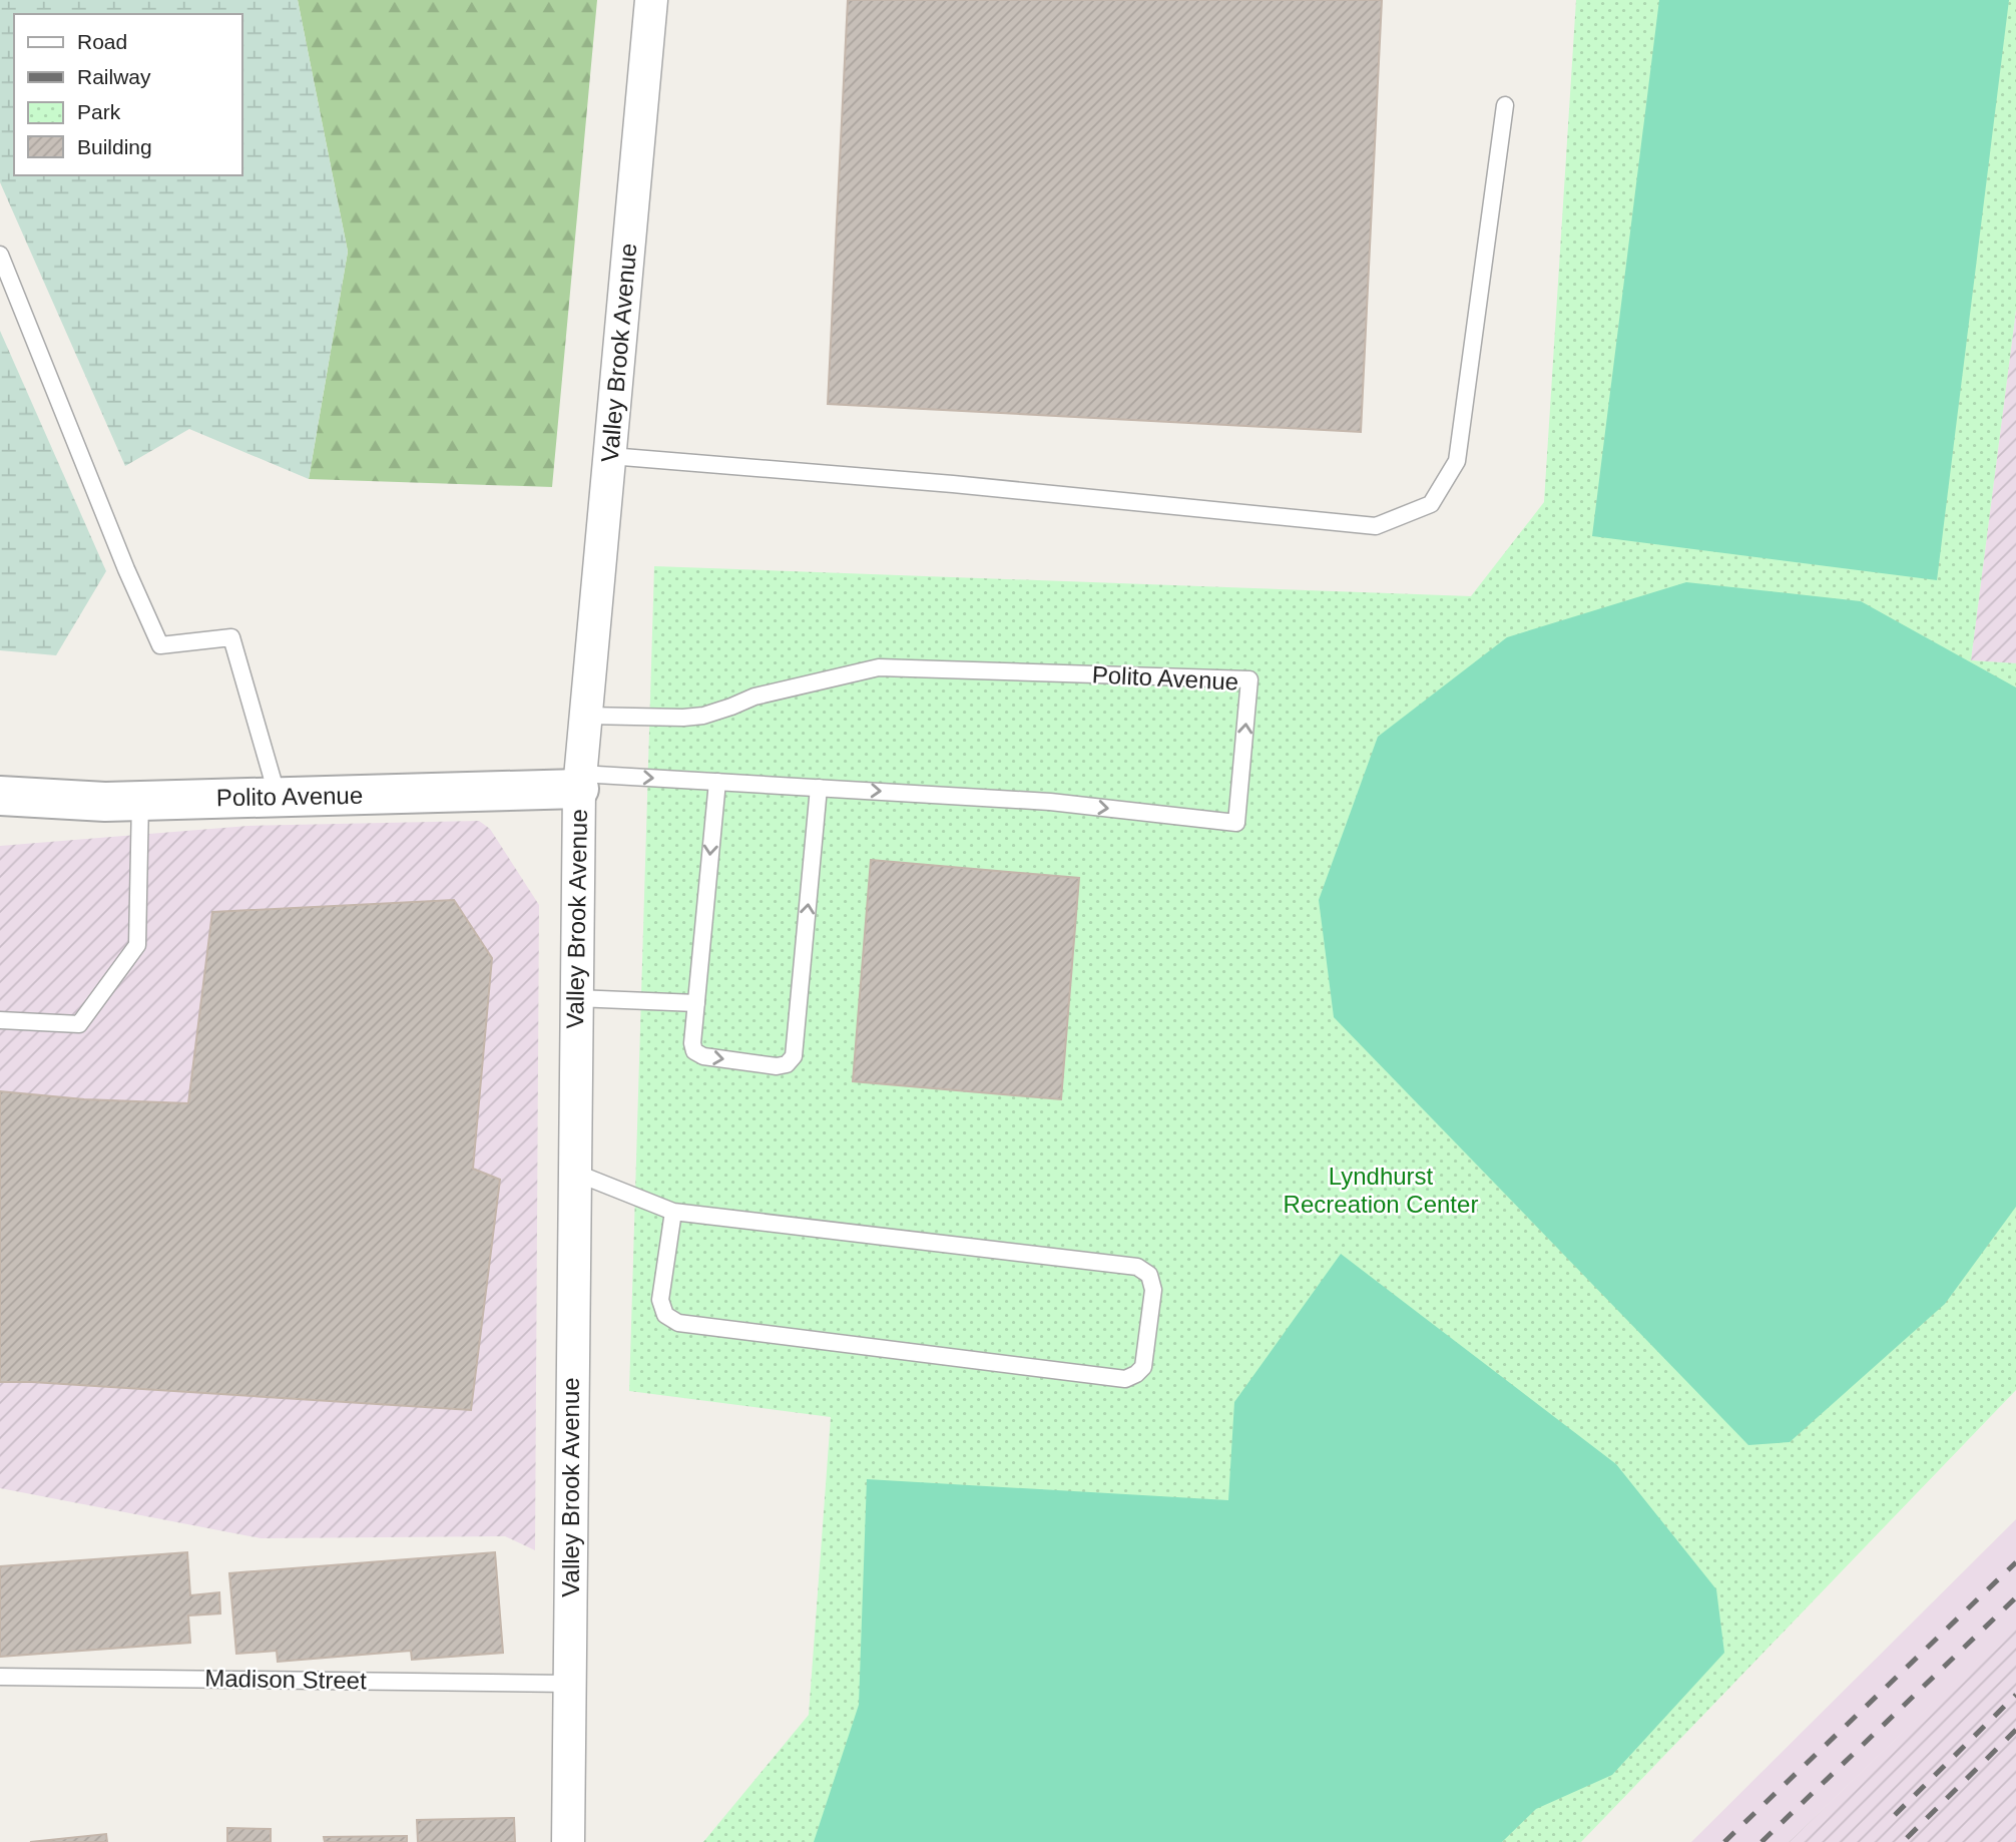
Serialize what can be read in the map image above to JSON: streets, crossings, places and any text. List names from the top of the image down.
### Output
{
  "streets": {
    "street": ["Valley Brook Avenue", "Polito Avenue"],
    "lane": ["Madison Street"]
  },
  "crossings": [
    ["Valley Brook Avenue", "Polito Avenue"],
    ["Valley Brook Avenue", "Madison Street"]
  ],
  "parks": ["Lyndhurst Recreation Center"],
  "legend": [
    "Road",
    "Railway",
    "Park",
    "Building"
  ]
}
